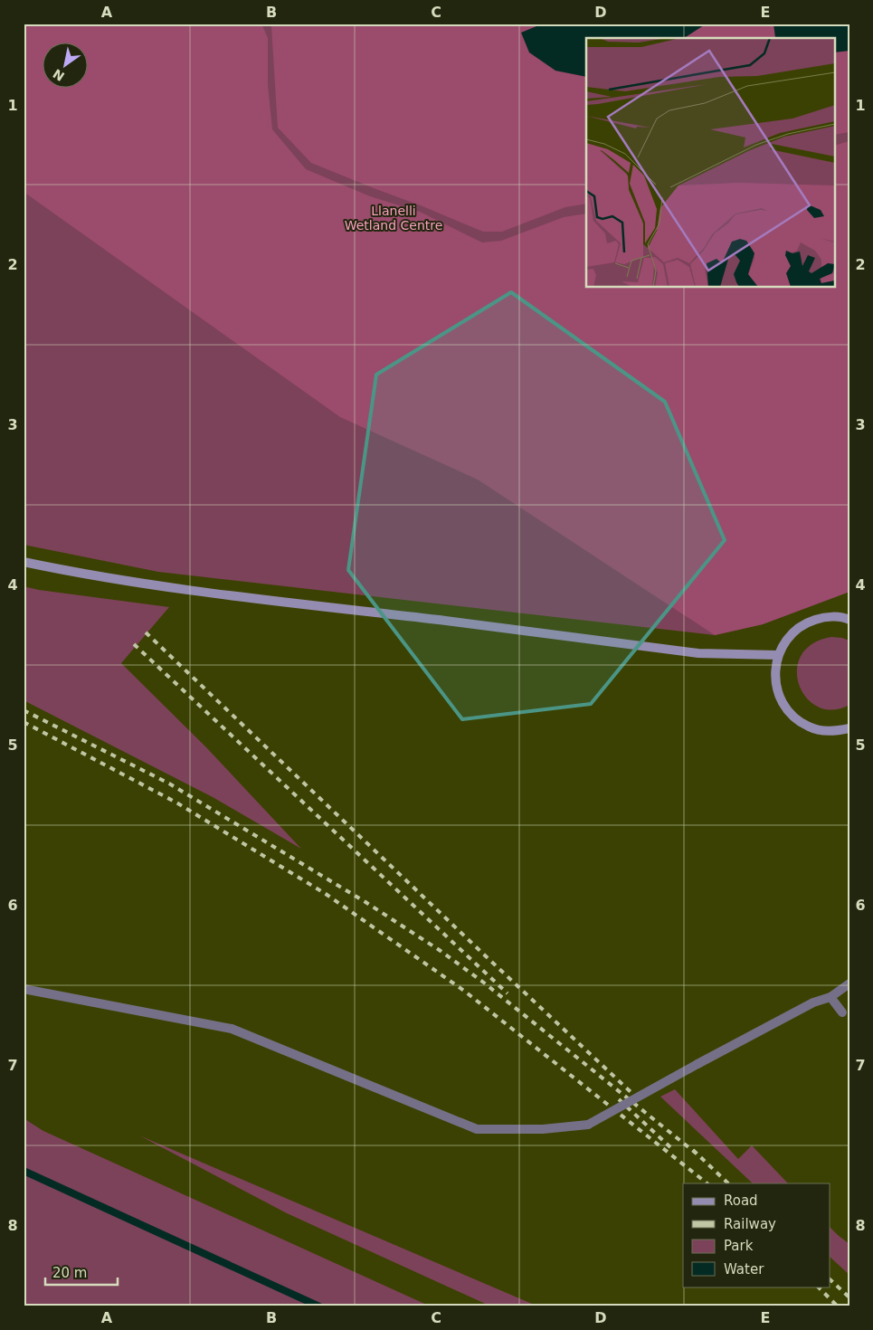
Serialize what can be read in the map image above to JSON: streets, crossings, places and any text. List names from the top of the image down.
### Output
{
  "parks": ["Llanelli Wetland Centre"],
  "legend": [
    "Road",
    "Railway",
    "Park",
    "Water"
  ],
  "scale_bar": "20 m",
  "north": "bottom left",
  "grid": {
    "columns": [
      "A",
      "B",
      "C",
      "D",
      "E"
    ],
    "rows": [
      "1",
      "2",
      "3",
      "4",
      "5",
      "6",
      "7",
      "8"
    ]
  }
}
